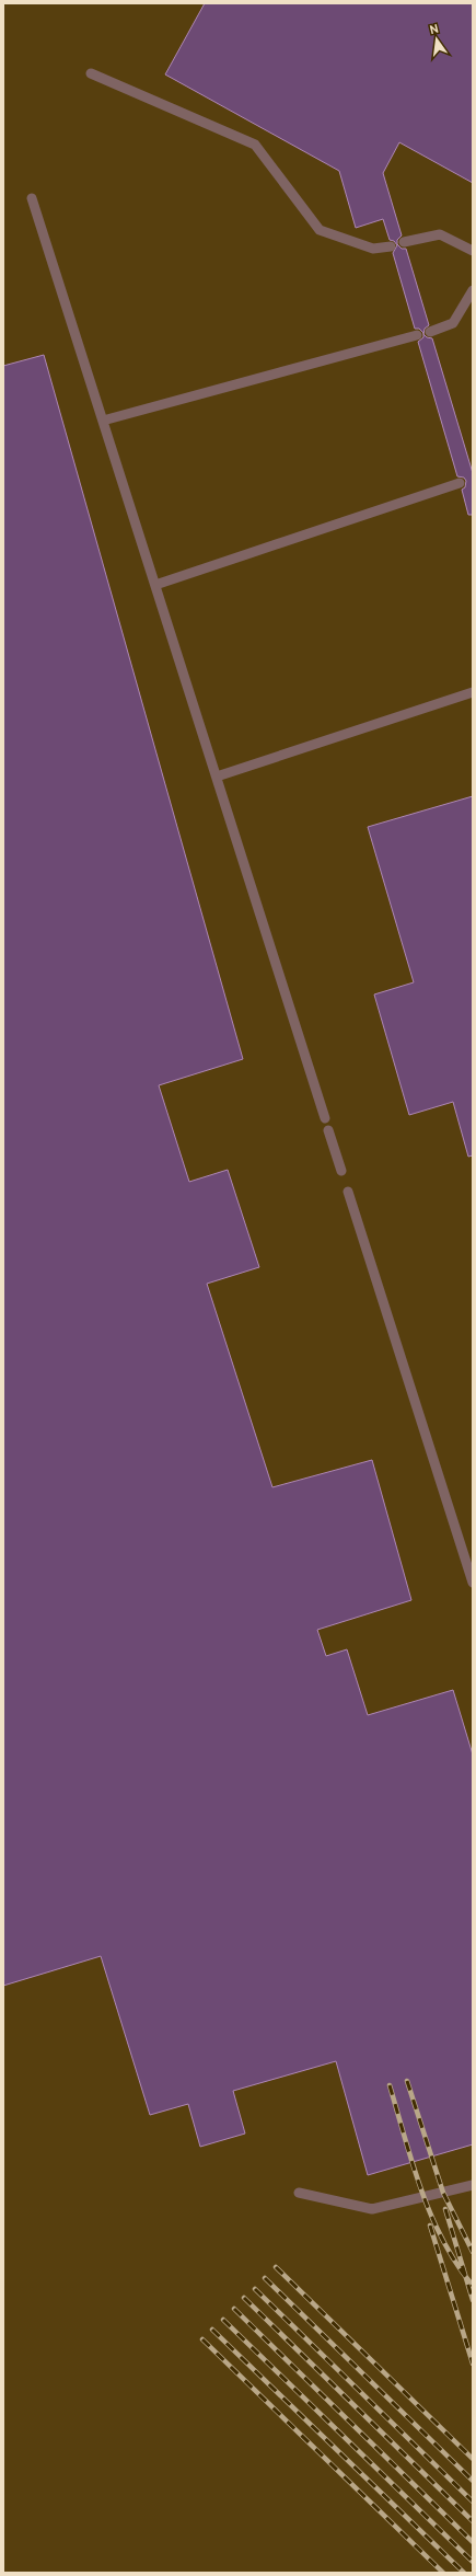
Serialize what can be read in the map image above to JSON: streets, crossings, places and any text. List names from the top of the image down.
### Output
{
  "north": "top"
}
